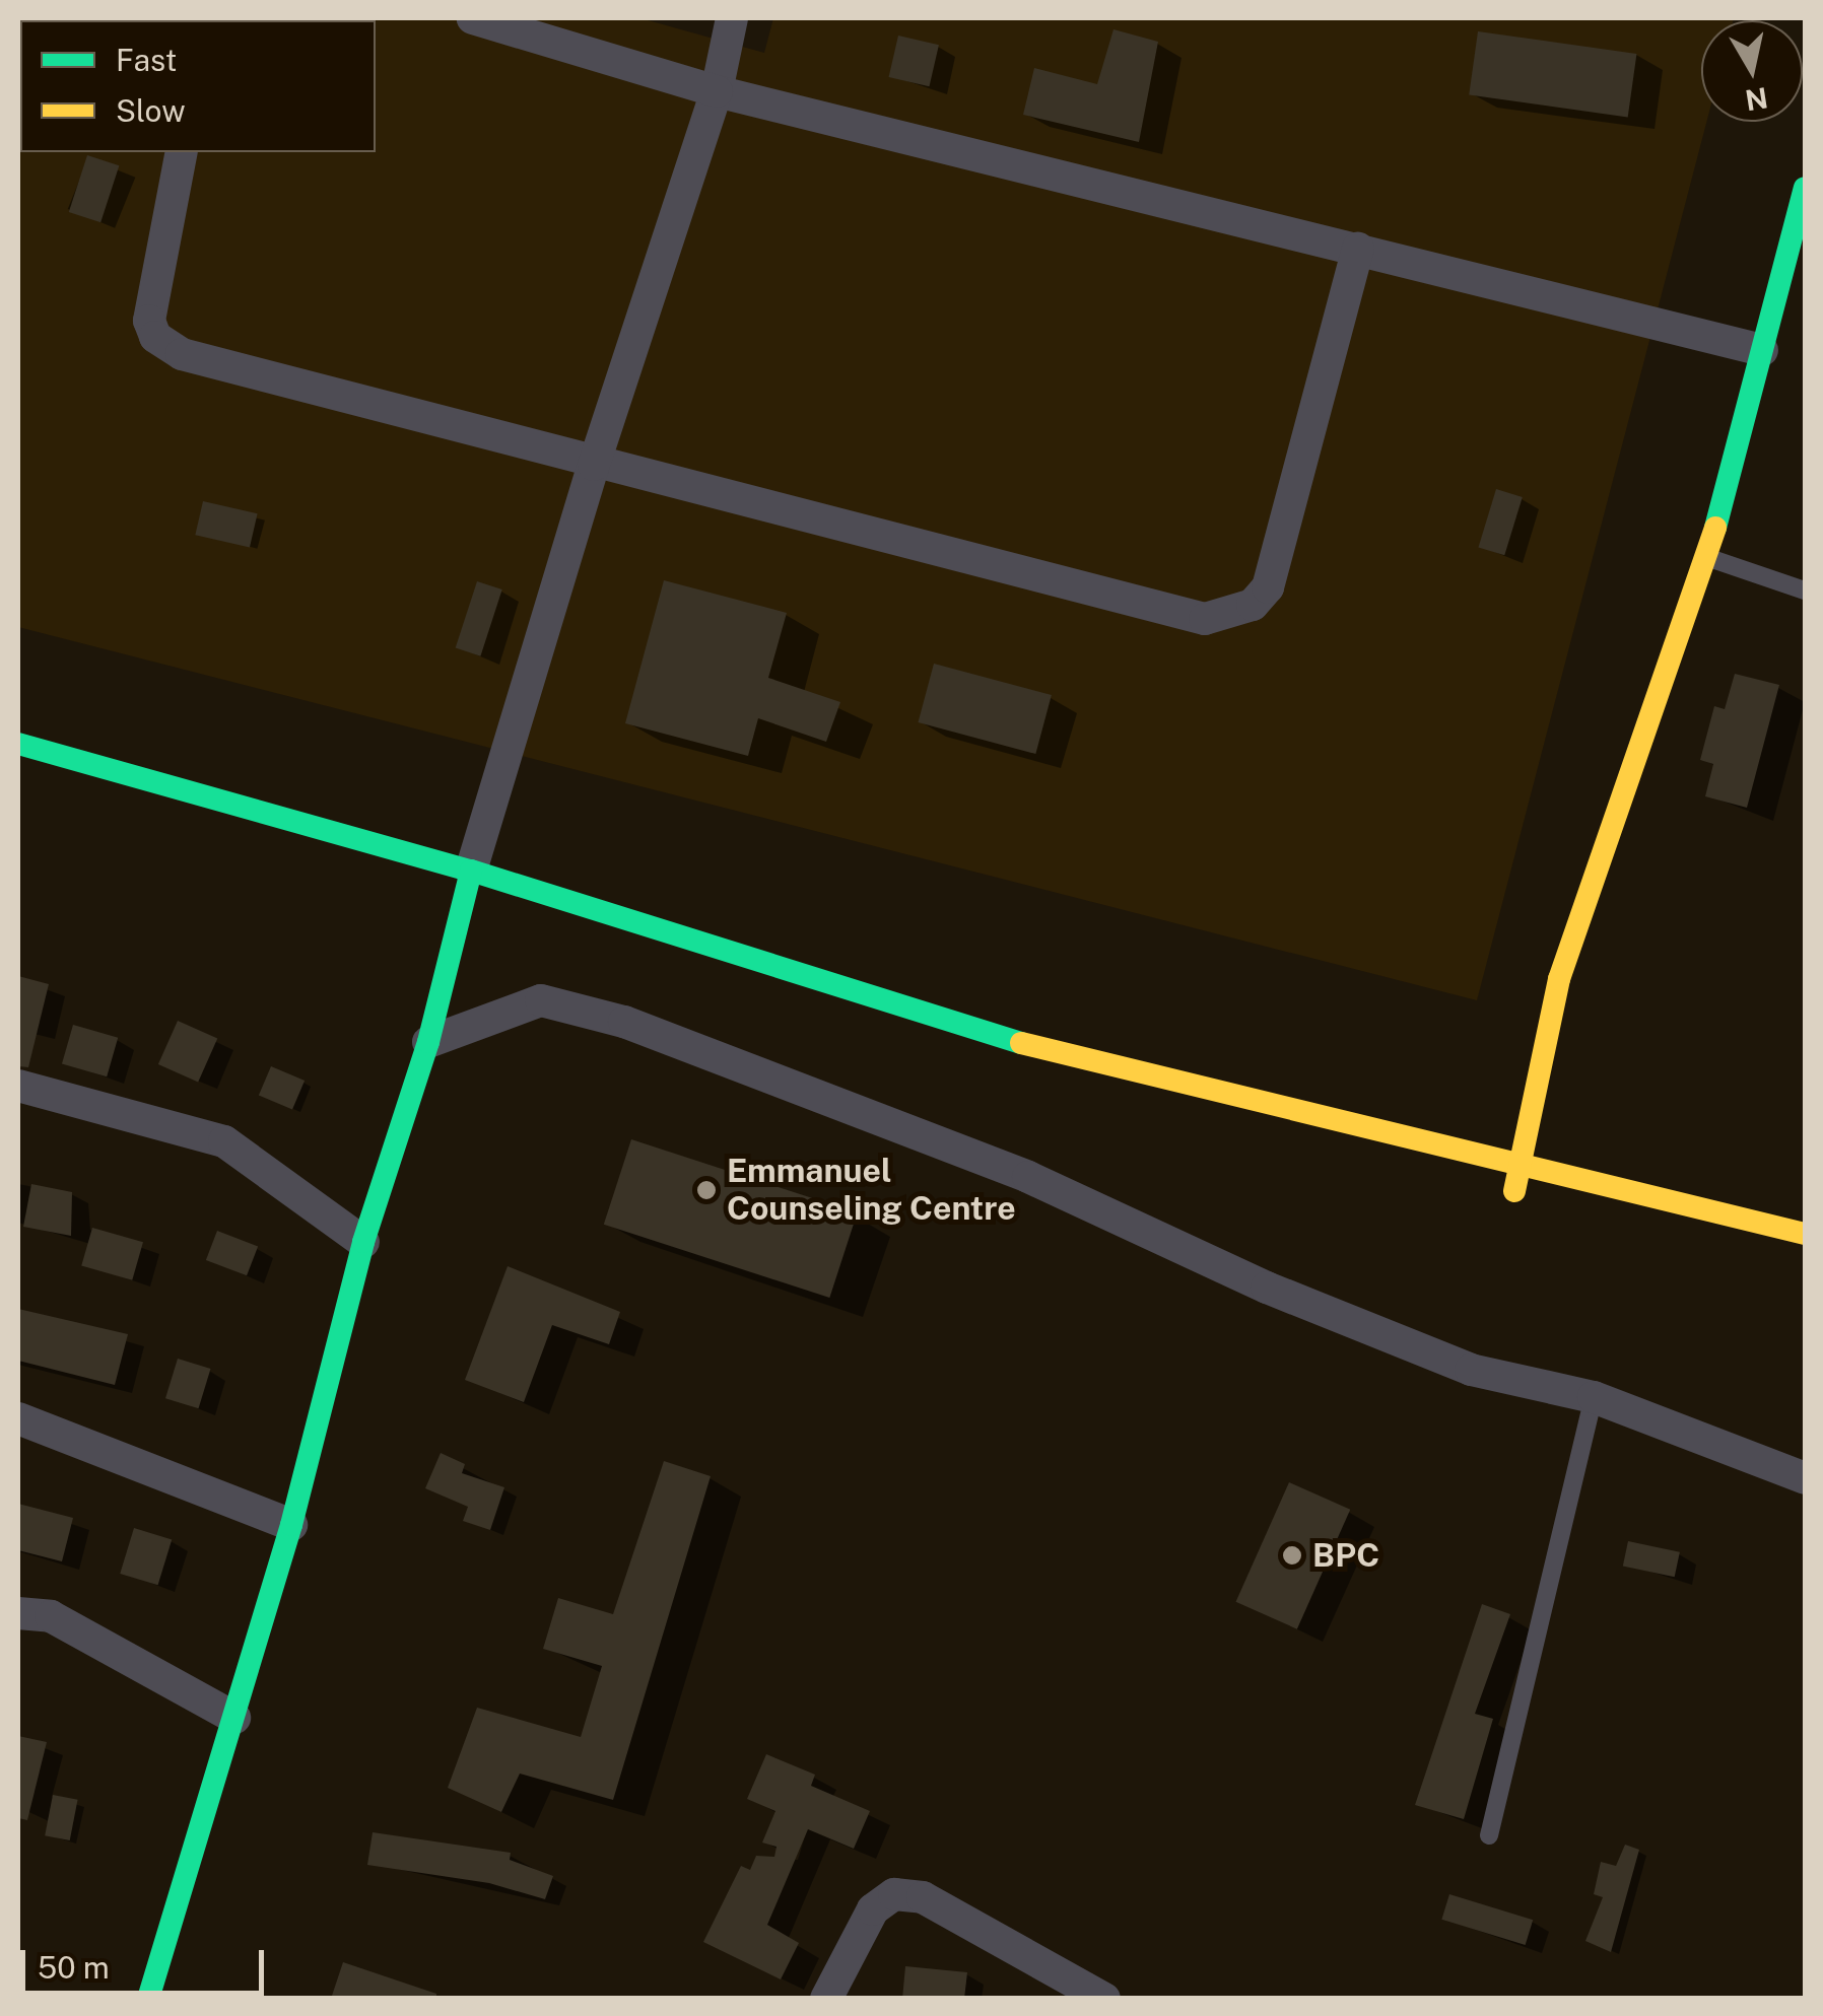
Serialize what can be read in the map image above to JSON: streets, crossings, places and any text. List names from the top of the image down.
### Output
{
  "places": ["Emmanuel Counseling Centre", "BPC"],
  "legend": ["Fast", "Slow"],
  "scale_bar": "50 m",
  "north": "bottom"
}
